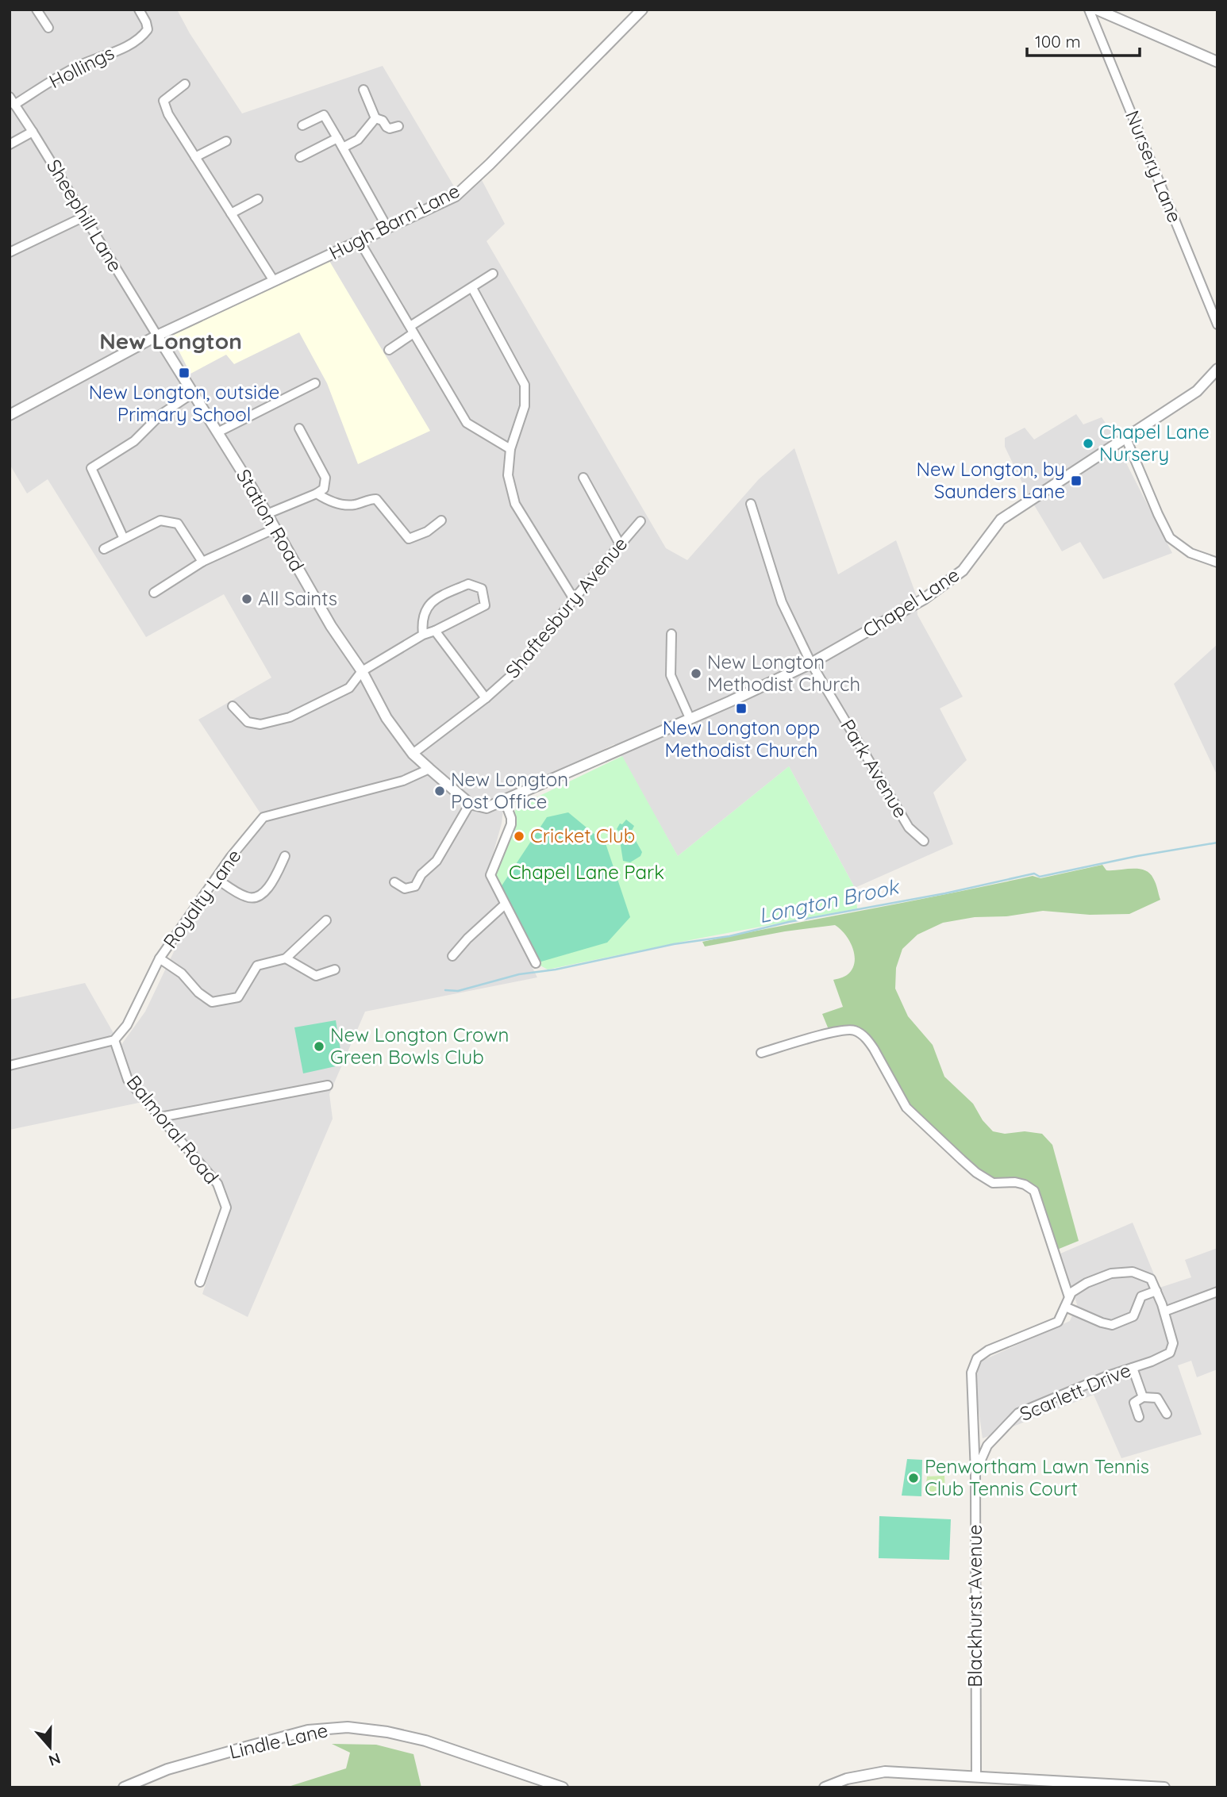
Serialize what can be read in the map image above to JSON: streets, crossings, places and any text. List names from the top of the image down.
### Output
{
  "streets": {
    "street": [
      "Hollings",
      "Nursery Lane",
      "Sheephill Lane",
      "Hugh Barn Lane",
      "Station Road",
      "Chapel Lane",
      "Shaftesbury Avenue",
      "Park Avenue",
      "Royalty Lane",
      "Balmoral Road",
      "Scarlett Drive",
      "Blackhurst Avenue",
      "Lindle Lane"
    ]
  },
  "crossings": [
    ["Hollings", "Sheephill Lane"],
    ["Sheephill Lane", "Hugh Barn Lane"],
    ["Sheephill Lane", "Station Road"],
    ["Hugh Barn Lane", "Station Road"],
    ["Station Road", "Chapel Lane"],
    ["Station Road", "Shaftesbury Avenue"],
    ["Station Road", "Royalty Lane"],
    ["Chapel Lane", "Park Avenue"],
    ["Royalty Lane", "Balmoral Road"],
    ["Scarlett Drive", "Blackhurst Avenue"]
  ],
  "districts": ["New Longton"],
  "water": ["Longton Brook"],
  "parks": ["Chapel Lane Park"],
  "places": {
    "transit": ["New Longton, outside Primary School", "New Longton, by Saunders Lane", "New Longton opp Methodist Church"],
    "other": [
      "Chapel Lane Nursery",
      "All Saints",
      "New Longton Methodist Church",
      "New Longton Post Office",
      "Cricket Club",
      "New Longton Crown Green Bowls Club",
      "Penwortham Lawn Tennis Club Tennis Court"
    ]
  },
  "scale_bar": "100 m",
  "north": "bottom"
}
